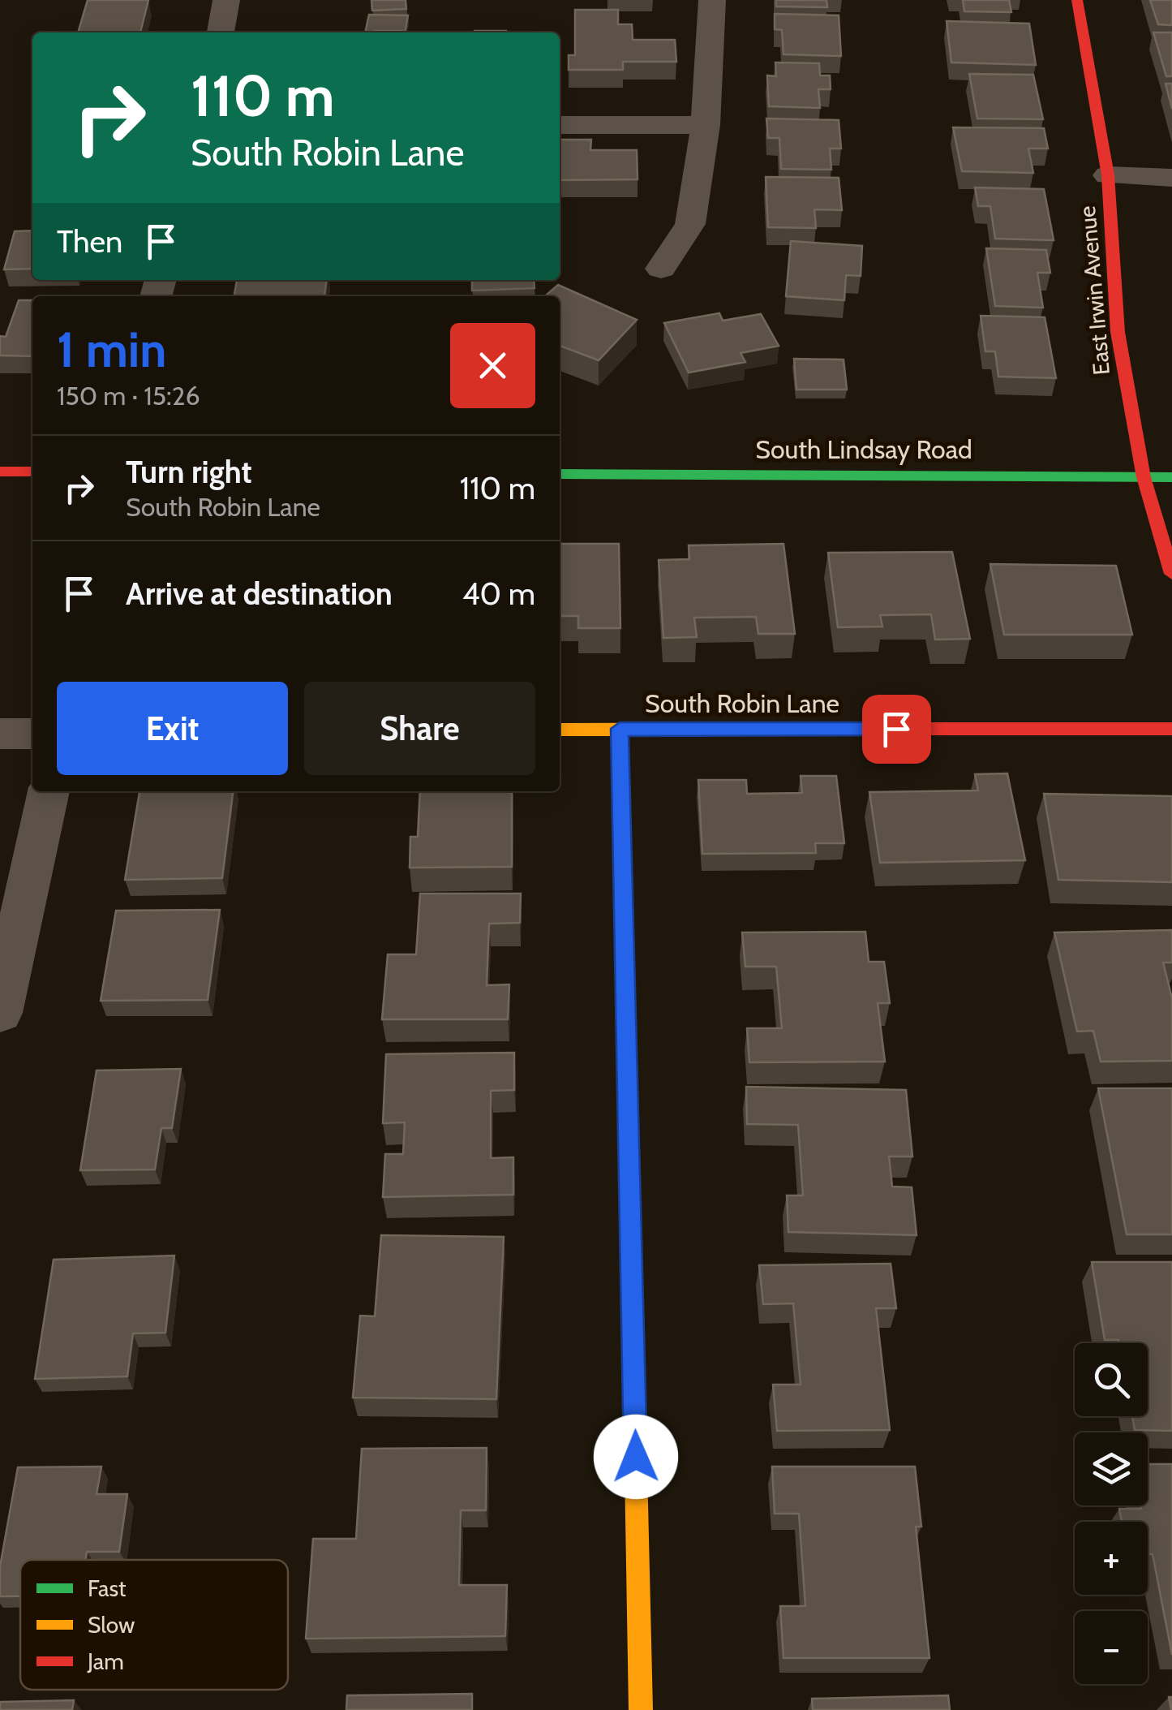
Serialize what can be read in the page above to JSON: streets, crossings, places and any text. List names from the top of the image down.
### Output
{
  "streets": {
    "street": ["East Irwin Avenue", "South Lindsay Road", "South Robin Lane"]
  },
  "crossings": [
    ["East Irwin Avenue", "South Lindsay Road"]
  ],
  "legend": ["Fast", "Slow", "Jam"],
  "page": {
    "turn": ["110 m", "South Robin Lane"],
    "then": "Then",
    "heading": ["1 min", "150 m · 15:26"],
    "list": [
      {
        "name": "Turn right",
        "note": "South Robin Lane",
        "value": "110 m"
      },
      {
        "name": "Arrive at destination",
        "value": "40 m"
      }
    ],
    "buttons": ["Exit", "Share"],
    "map_buttons": ["+", "−"]
  }
}
